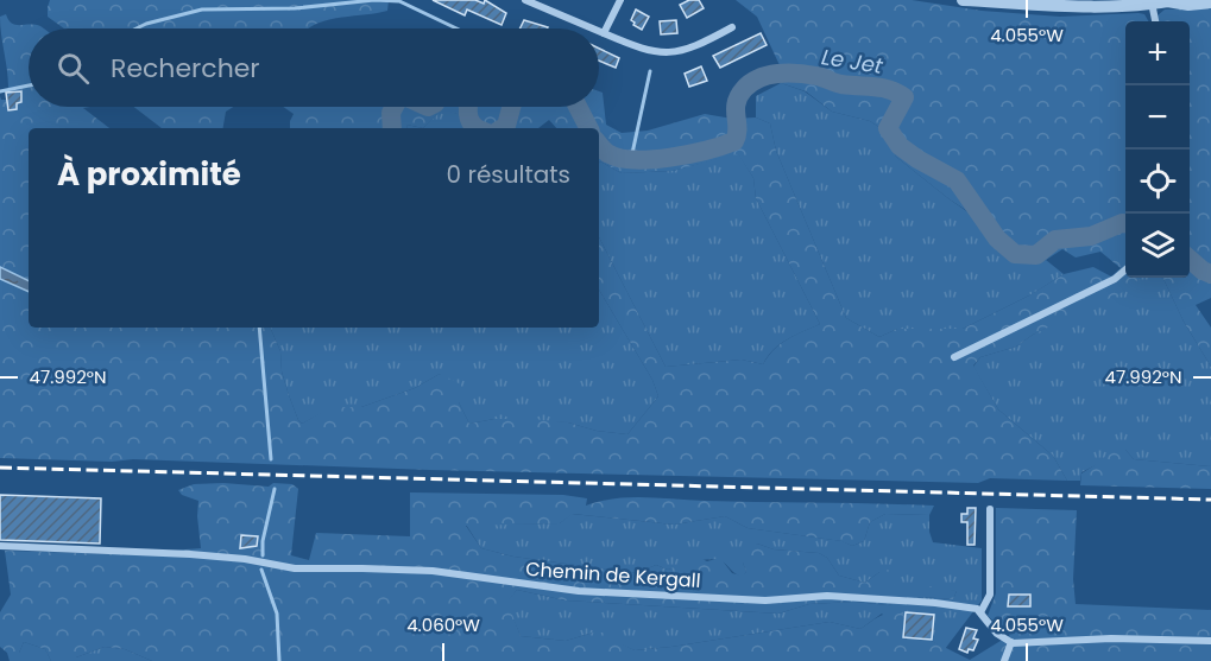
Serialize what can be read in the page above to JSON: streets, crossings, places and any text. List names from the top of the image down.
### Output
{
  "streets": {
    "street": ["Chemin de Kergall"]
  },
  "water": ["Le Jet"],
  "page": {
    "map_buttons": ["+", "−"],
    "search": "Rechercher",
    "heading": ["À proximité", "0 résultats"]
  },
  "coordinates": ["4.055°W", "47.992°N", "4.060°W"]
}
